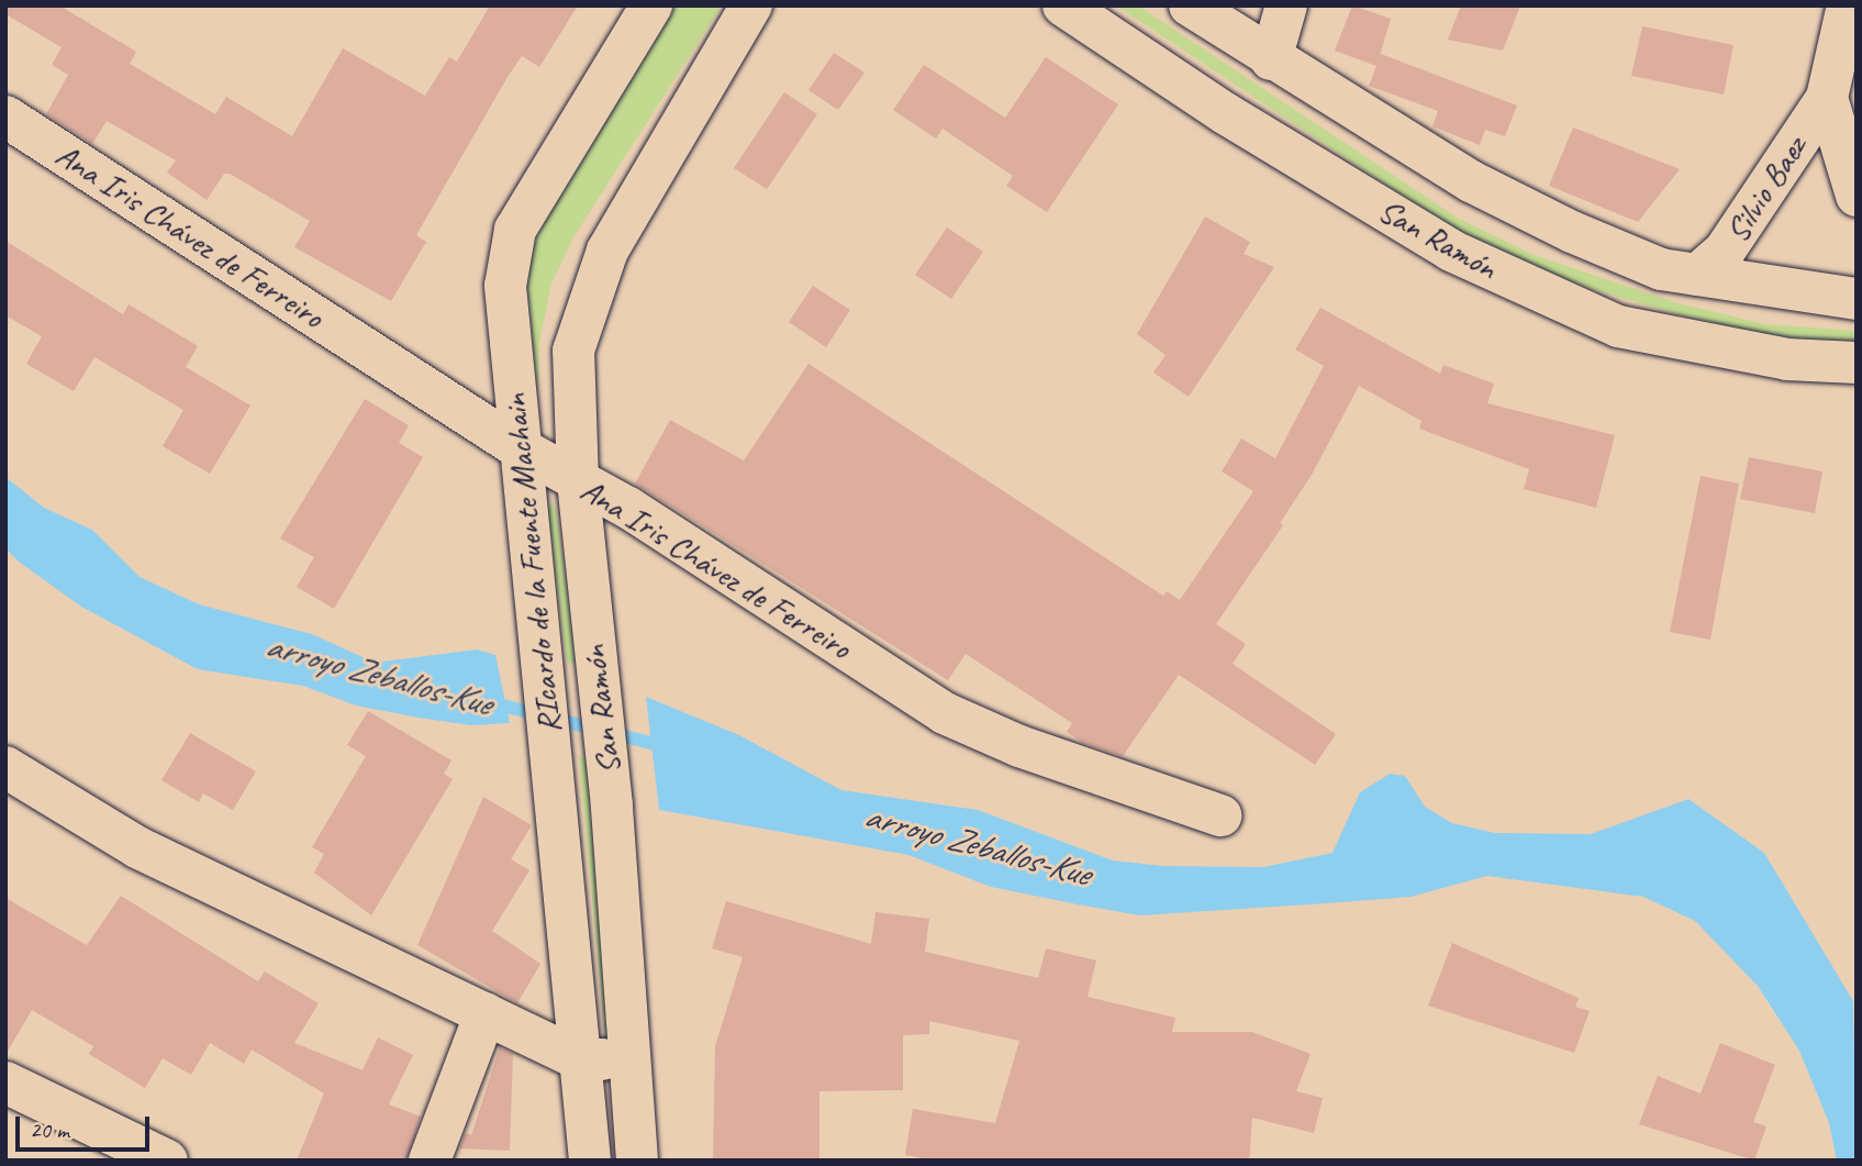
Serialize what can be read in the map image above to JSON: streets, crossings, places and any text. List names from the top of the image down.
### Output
{
  "streets": {
    "street": [
      "Silvio Baez",
      "Ana Iris Chávez de Ferreiro",
      "San Ramón",
      "RIcardo de la Fuente Machain"
    ]
  },
  "crossings": [
    ["Silvio Baez", "San Ramón"],
    ["Ana Iris Chávez de Ferreiro", "RIcardo de la Fuente Machain"],
    ["San Ramón", "RIcardo de la Fuente Machain"]
  ],
  "water": ["arroyo Zeballos-Kue"],
  "scale_bar": "20 m"
}
